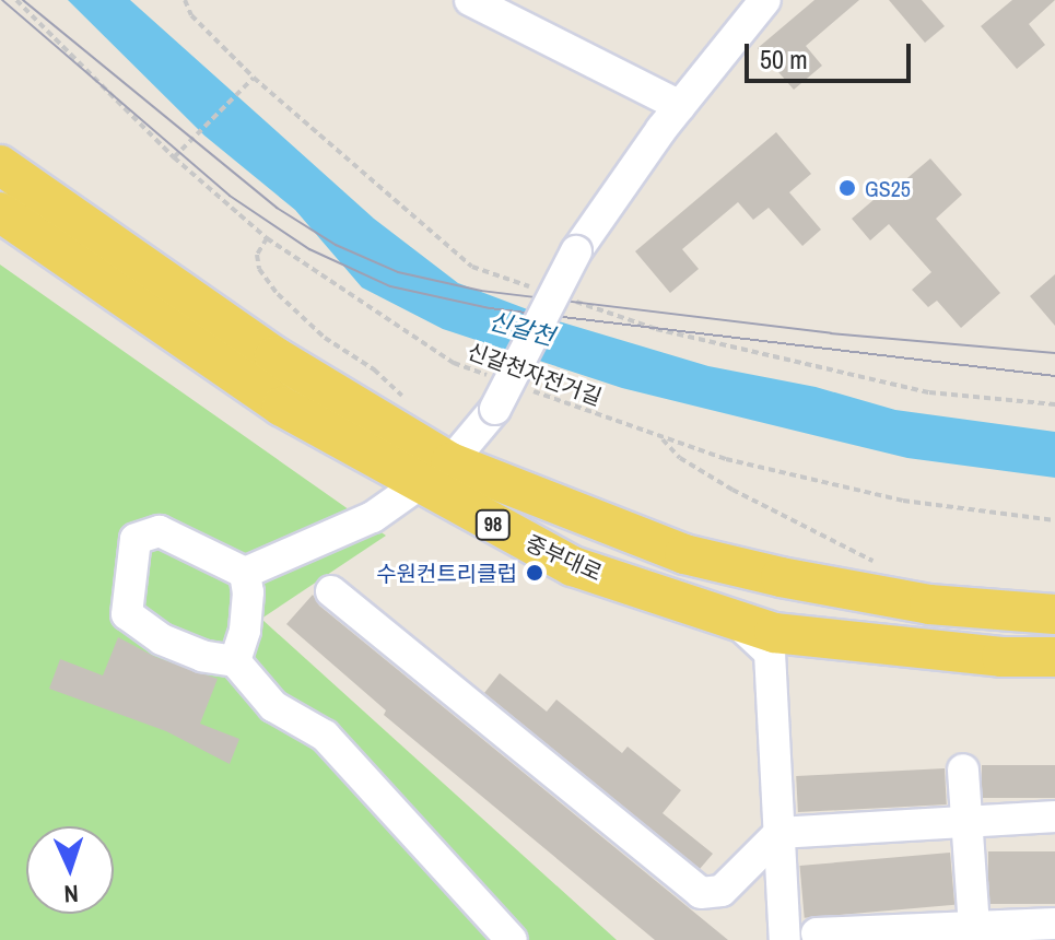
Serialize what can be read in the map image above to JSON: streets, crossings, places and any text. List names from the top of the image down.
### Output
{
  "streets": {
    "main road": ["98", "중부대로"],
    "path": ["신갈천자전거길"]
  },
  "water": ["신갈천"],
  "places": ["GS25", "수원컨트리클럽"],
  "scale_bar": "50 m",
  "north": "bottom"
}
